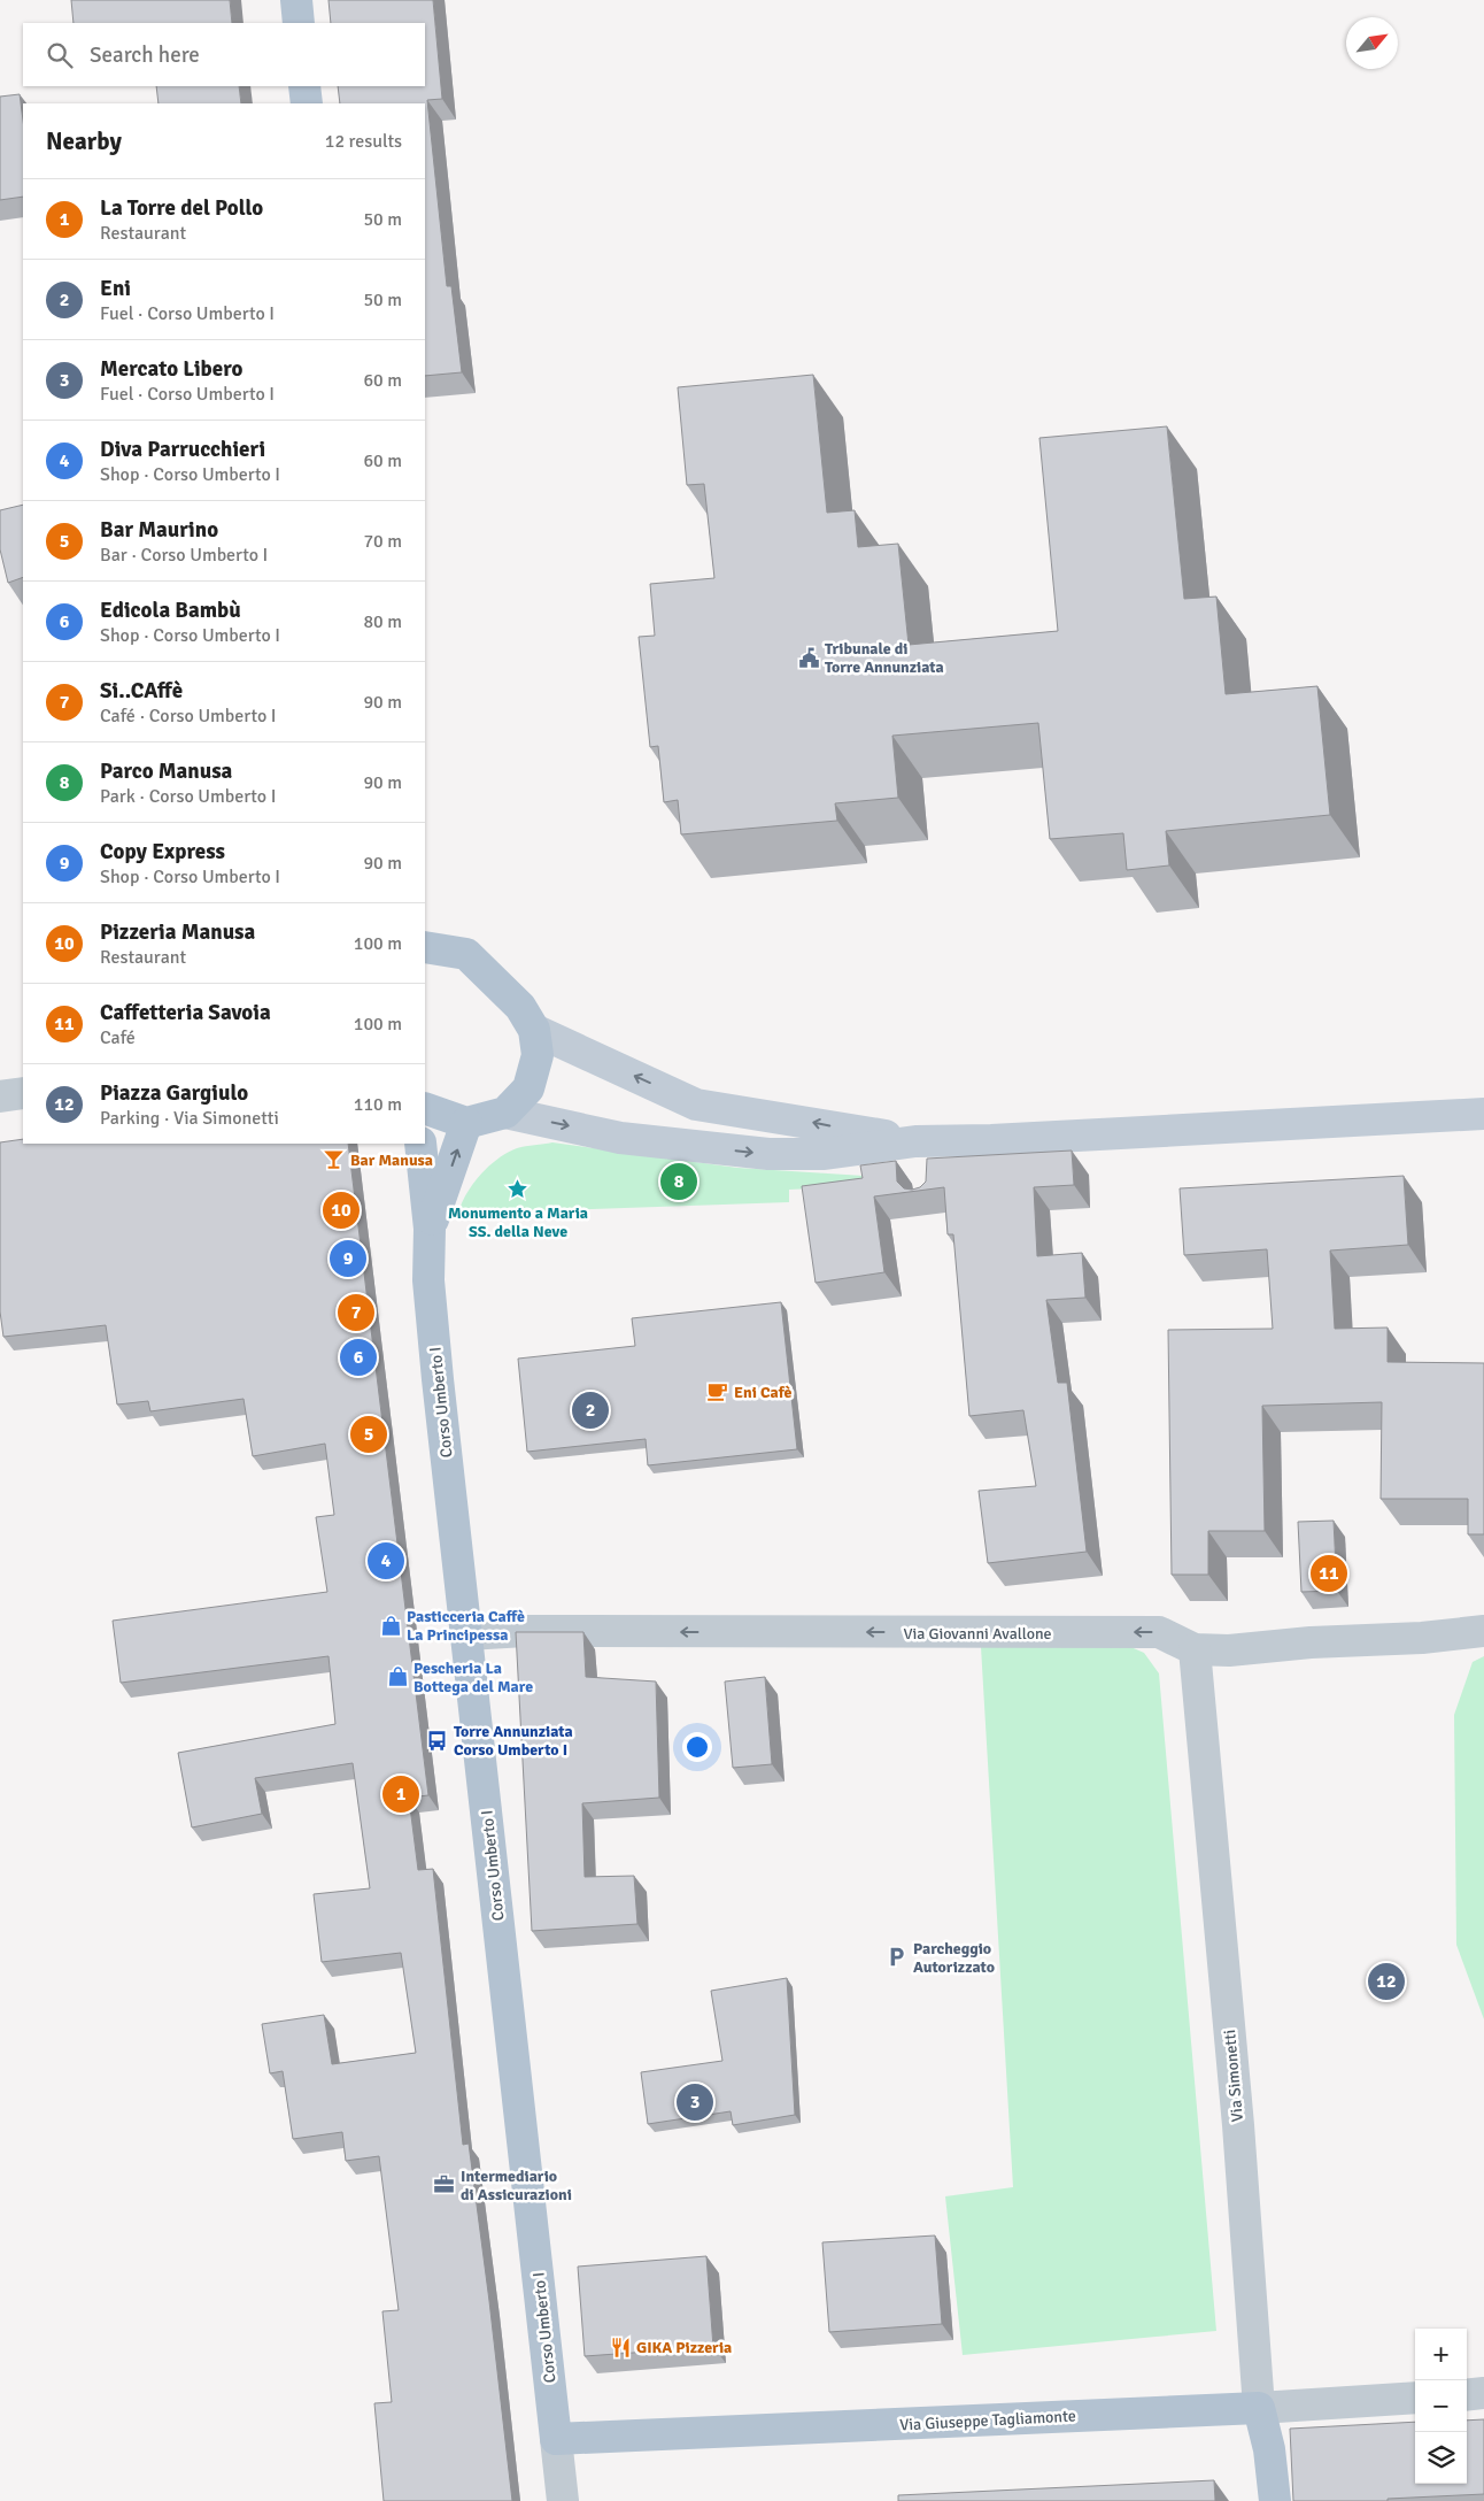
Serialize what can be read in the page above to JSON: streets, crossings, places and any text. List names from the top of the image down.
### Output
{
  "streets": {
    "main road": ["Corso Umberto I", "Via Simonetti", "Via Giuseppe Tagliamonte"],
    "street": ["Via Giovanni Avallone"]
  },
  "crossings": [
    ["Corso Umberto I", "Via Giovanni Avallone"],
    ["Corso Umberto I", "Via Giuseppe Tagliamonte"],
    ["Via Giovanni Avallone", "Via Simonetti"],
    ["Via Simonetti", "Via Giuseppe Tagliamonte"]
  ],
  "one_way": ["Via Giovanni Avallone"],
  "places": {
    "public building": ["Tribunale di Torre Annunziata"],
    "bar": ["Bar Manusa"],
    "place": ["Monumento a Maria SS. della Neve"],
    "cafe": ["Eni Cafè"],
    "shop": ["Pasticceria Caffè La Principessa", "Pescheria La Bottega del Mare"],
    "bus stop": ["Torre Annunziata Corso Umberto I"],
    "parking": ["Parcheggio Autorizzato"],
    "office": ["Intermediario di Assicurazioni"],
    "restaurant": ["GIKA Pizzeria"]
  },
  "north": "top right",
  "page": {
    "search": "Search here",
    "heading": ["Nearby", "12 results"],
    "list": [
      {
        "mark": "1",
        "name": "La Torre del Pollo",
        "note": "Restaurant",
        "value": "50 m"
      },
      {
        "mark": "2",
        "name": "Eni",
        "note": "Fuel · Corso Umberto I",
        "value": "50 m"
      },
      {
        "mark": "3",
        "name": "Mercato Libero",
        "note": "Fuel · Corso Umberto I",
        "value": "60 m"
      },
      {
        "mark": "4",
        "name": "Diva Parrucchieri",
        "note": "Shop · Corso Umberto I",
        "value": "60 m"
      },
      {
        "mark": "5",
        "name": "Bar Maurino",
        "note": "Bar · Corso Umberto I",
        "value": "70 m"
      },
      {
        "mark": "6",
        "name": "Edicola Bambù",
        "note": "Shop · Corso Umberto I",
        "value": "80 m"
      },
      {
        "mark": "7",
        "name": "Si..CAffè",
        "note": "Café · Corso Umberto I",
        "value": "90 m"
      },
      {
        "mark": "8",
        "name": "Parco Manusa",
        "note": "Park · Corso Umberto I",
        "value": "90 m"
      },
      {
        "mark": "9",
        "name": "Copy Express",
        "note": "Shop · Corso Umberto I",
        "value": "90 m"
      },
      {
        "mark": "10",
        "name": "Pizzeria Manusa",
        "note": "Restaurant",
        "value": "100 m"
      },
      {
        "mark": "11",
        "name": "Caffetteria Savoia",
        "note": "Café",
        "value": "100 m"
      },
      {
        "mark": "12",
        "name": "Piazza Gargiulo",
        "note": "Parking · Via Simonetti",
        "value": "110 m"
      }
    ],
    "pins": [
      "8",
      "10",
      "9",
      "7",
      "6",
      "2",
      "5",
      "4",
      "11",
      "1",
      "12",
      "3"
    ],
    "map_buttons": ["+", "−"]
  }
}
